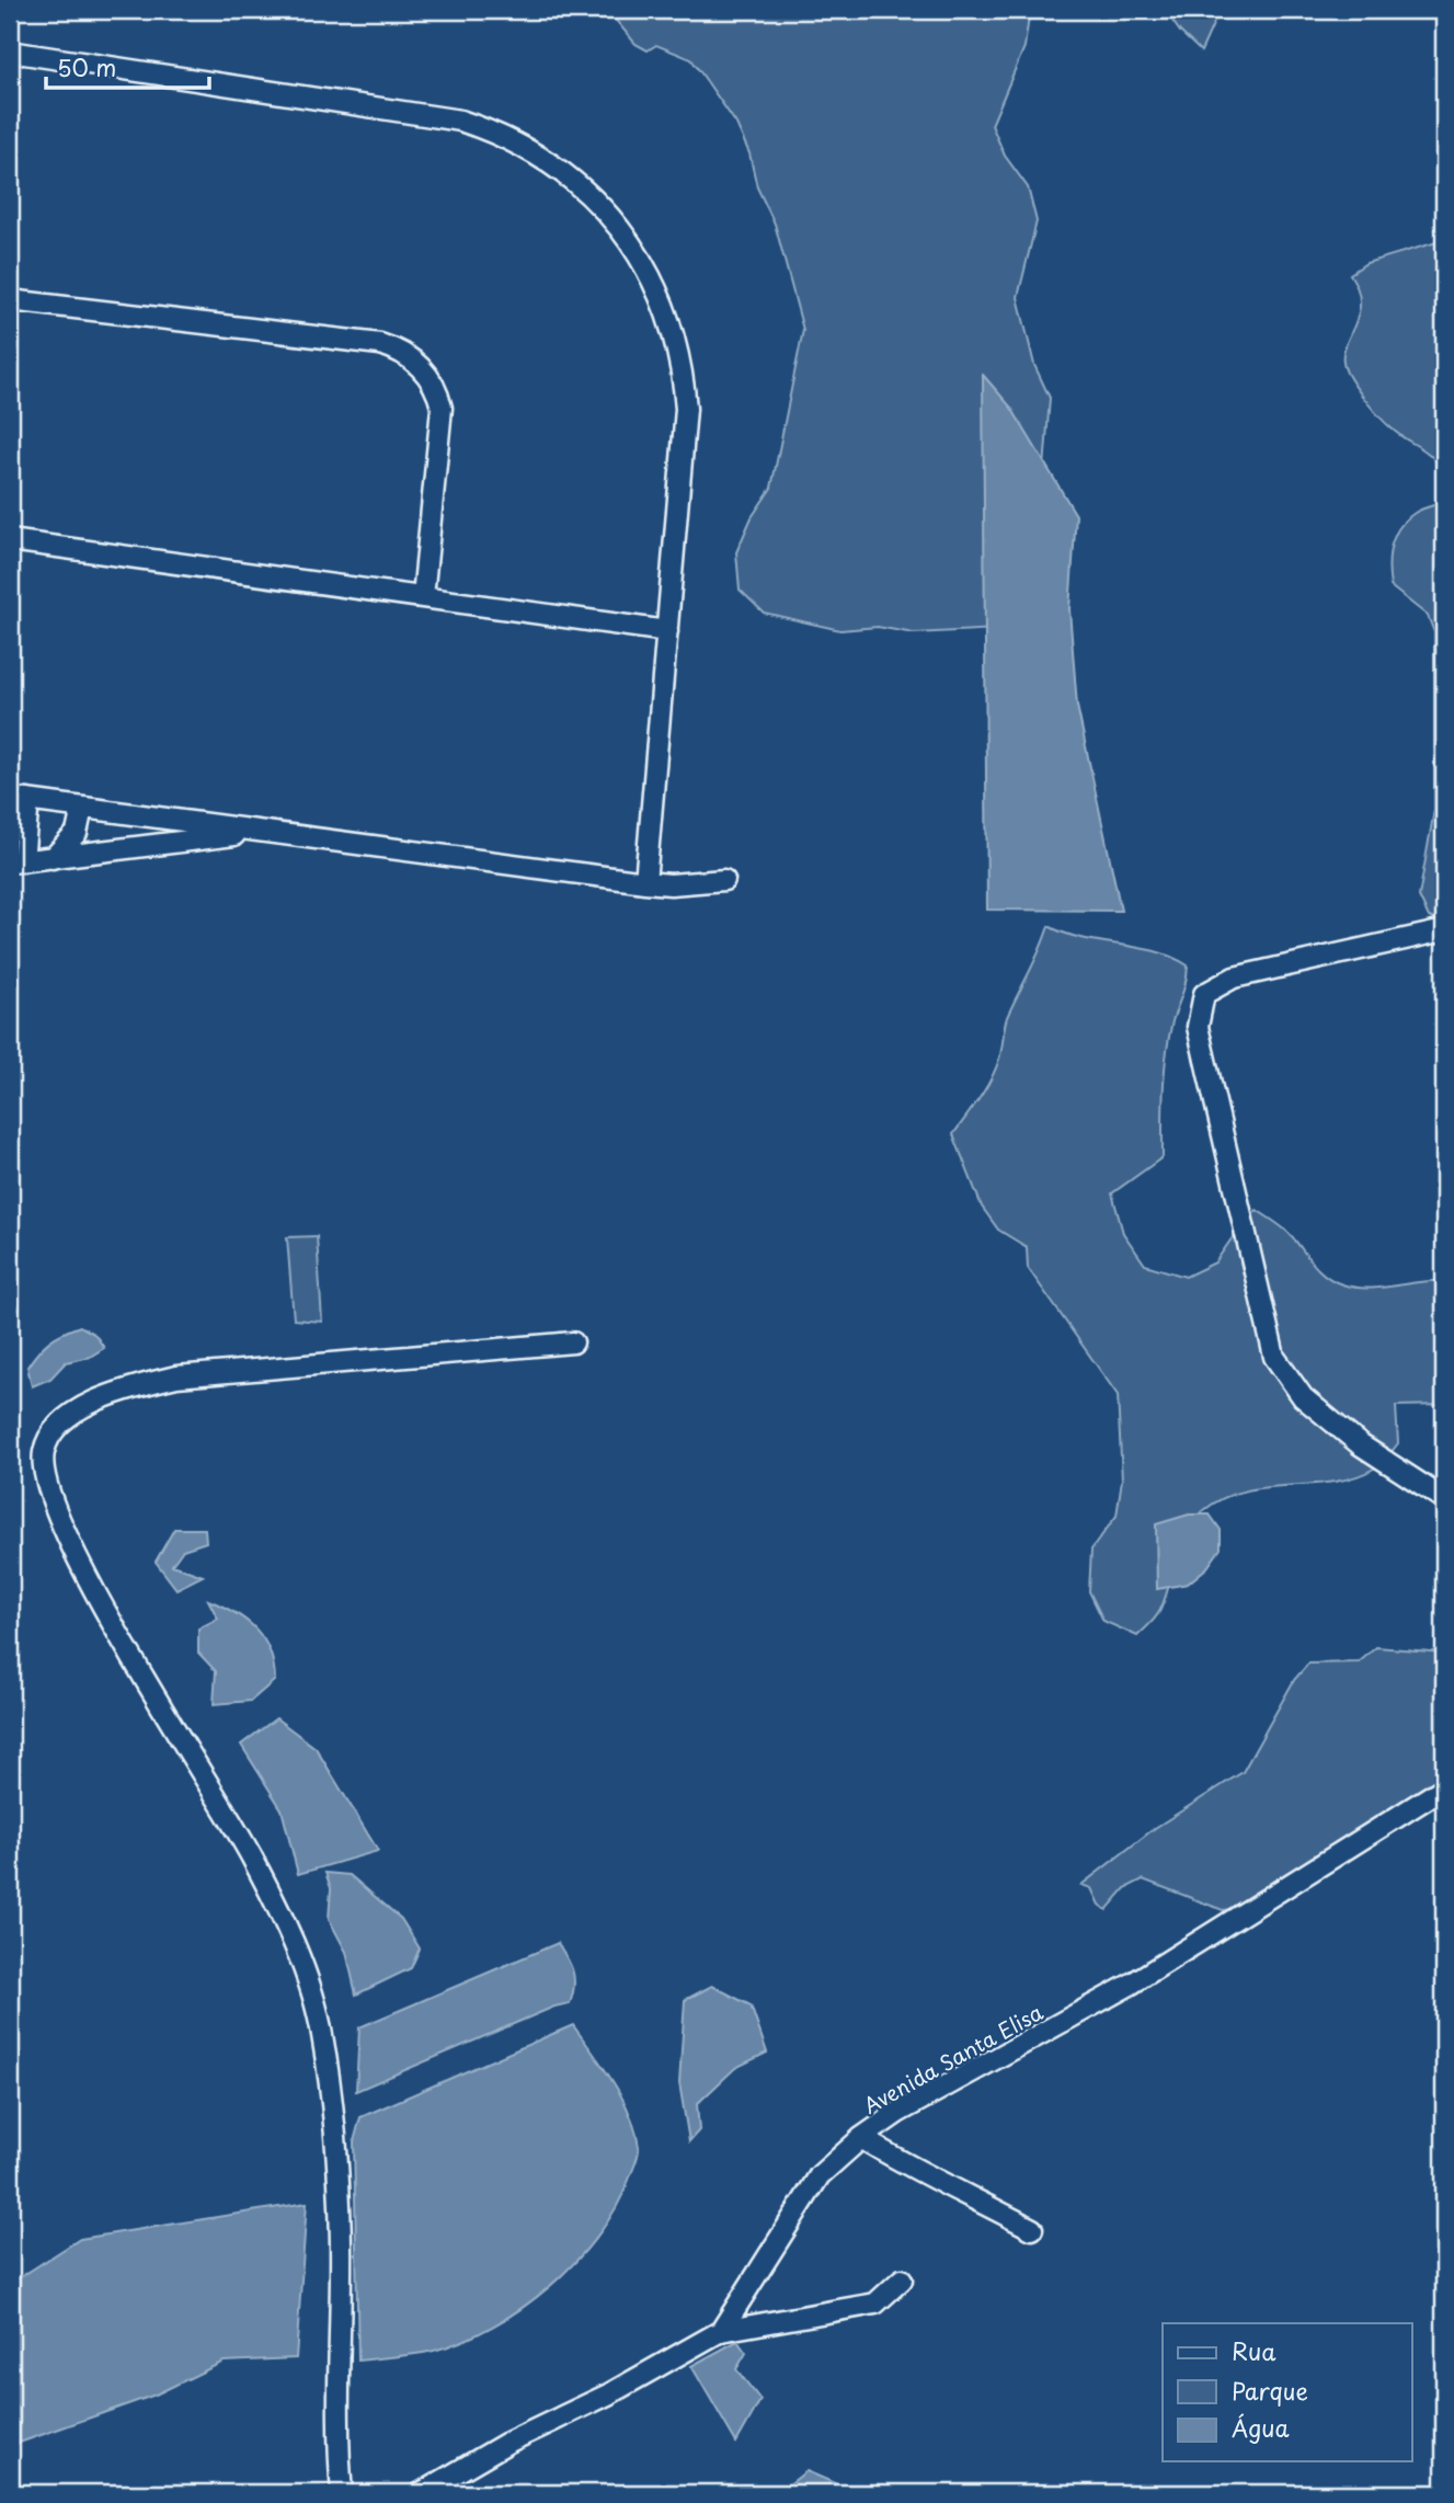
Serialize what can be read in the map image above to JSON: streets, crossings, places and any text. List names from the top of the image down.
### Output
{
  "streets": {
    "street": ["Avenida Santa Elisa"]
  },
  "legend": ["Rua", "Parque", "Água"],
  "scale_bar": "50 m"
}
